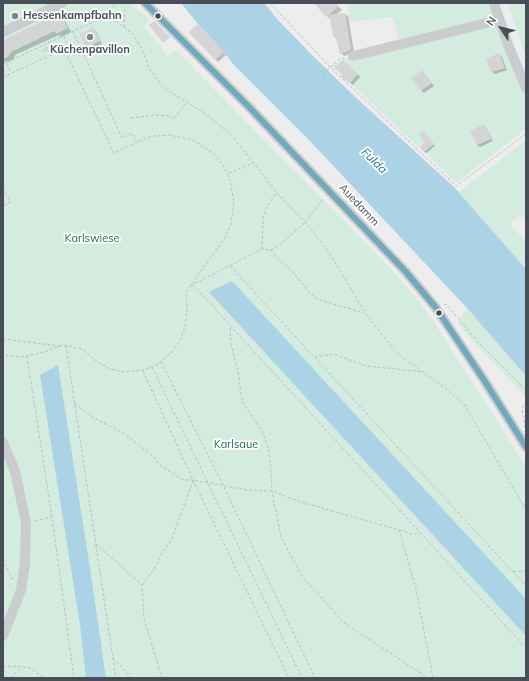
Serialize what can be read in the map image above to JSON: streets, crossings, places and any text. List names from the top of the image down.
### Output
{
  "streets": {
    "street": ["Auedamm"]
  },
  "water": ["Fulda"],
  "parks": ["Karlswiese", "Karlsaue"],
  "places": ["Hessenkampfbahn", "Küchenpavillon"],
  "north": "top left"
}
